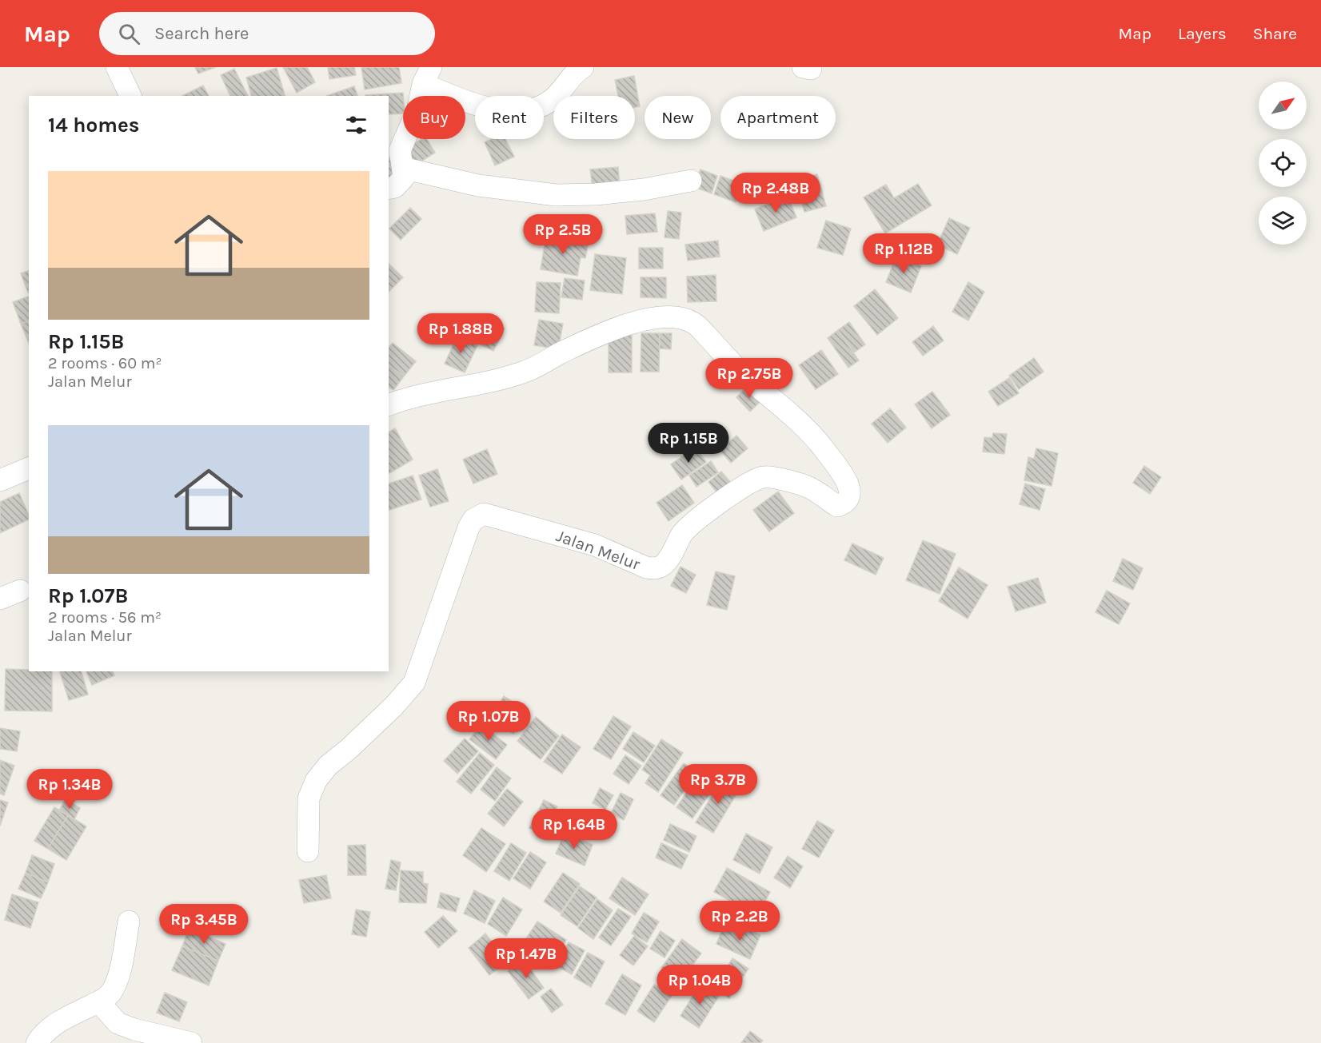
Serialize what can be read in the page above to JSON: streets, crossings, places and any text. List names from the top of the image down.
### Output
{
  "streets": {
    "street": ["Jalan Melur"]
  },
  "north": "top right",
  "page": {
    "header": "Map",
    "search": "Search here",
    "nav": ["Map", "Layers", "Share"],
    "chip": [
      "Buy",
      "Rent",
      "Filters",
      "New",
      "Apartment"
    ],
    "heading": "14 homes",
    "list": [
      {
        "name": "Rp 1.15B",
        "note": "2 rooms · 60 m² · Jalan Melur"
      },
      {
        "name": "Rp 1.07B",
        "note": "2 rooms · 56 m² · Jalan Melur"
      }
    ],
    "price": [
      "Rp 2.48B",
      "Rp 2.5B",
      "Rp 1.12B",
      "Rp 1.88B",
      "Rp 2.75B",
      "Rp 1.15B",
      "Rp 1.07B",
      "Rp 3.7B",
      "Rp 1.34B",
      "Rp 1.64B",
      "Rp 2.2B",
      "Rp 3.45B",
      "Rp 1.47B",
      "Rp 1.04B"
    ]
  }
}
